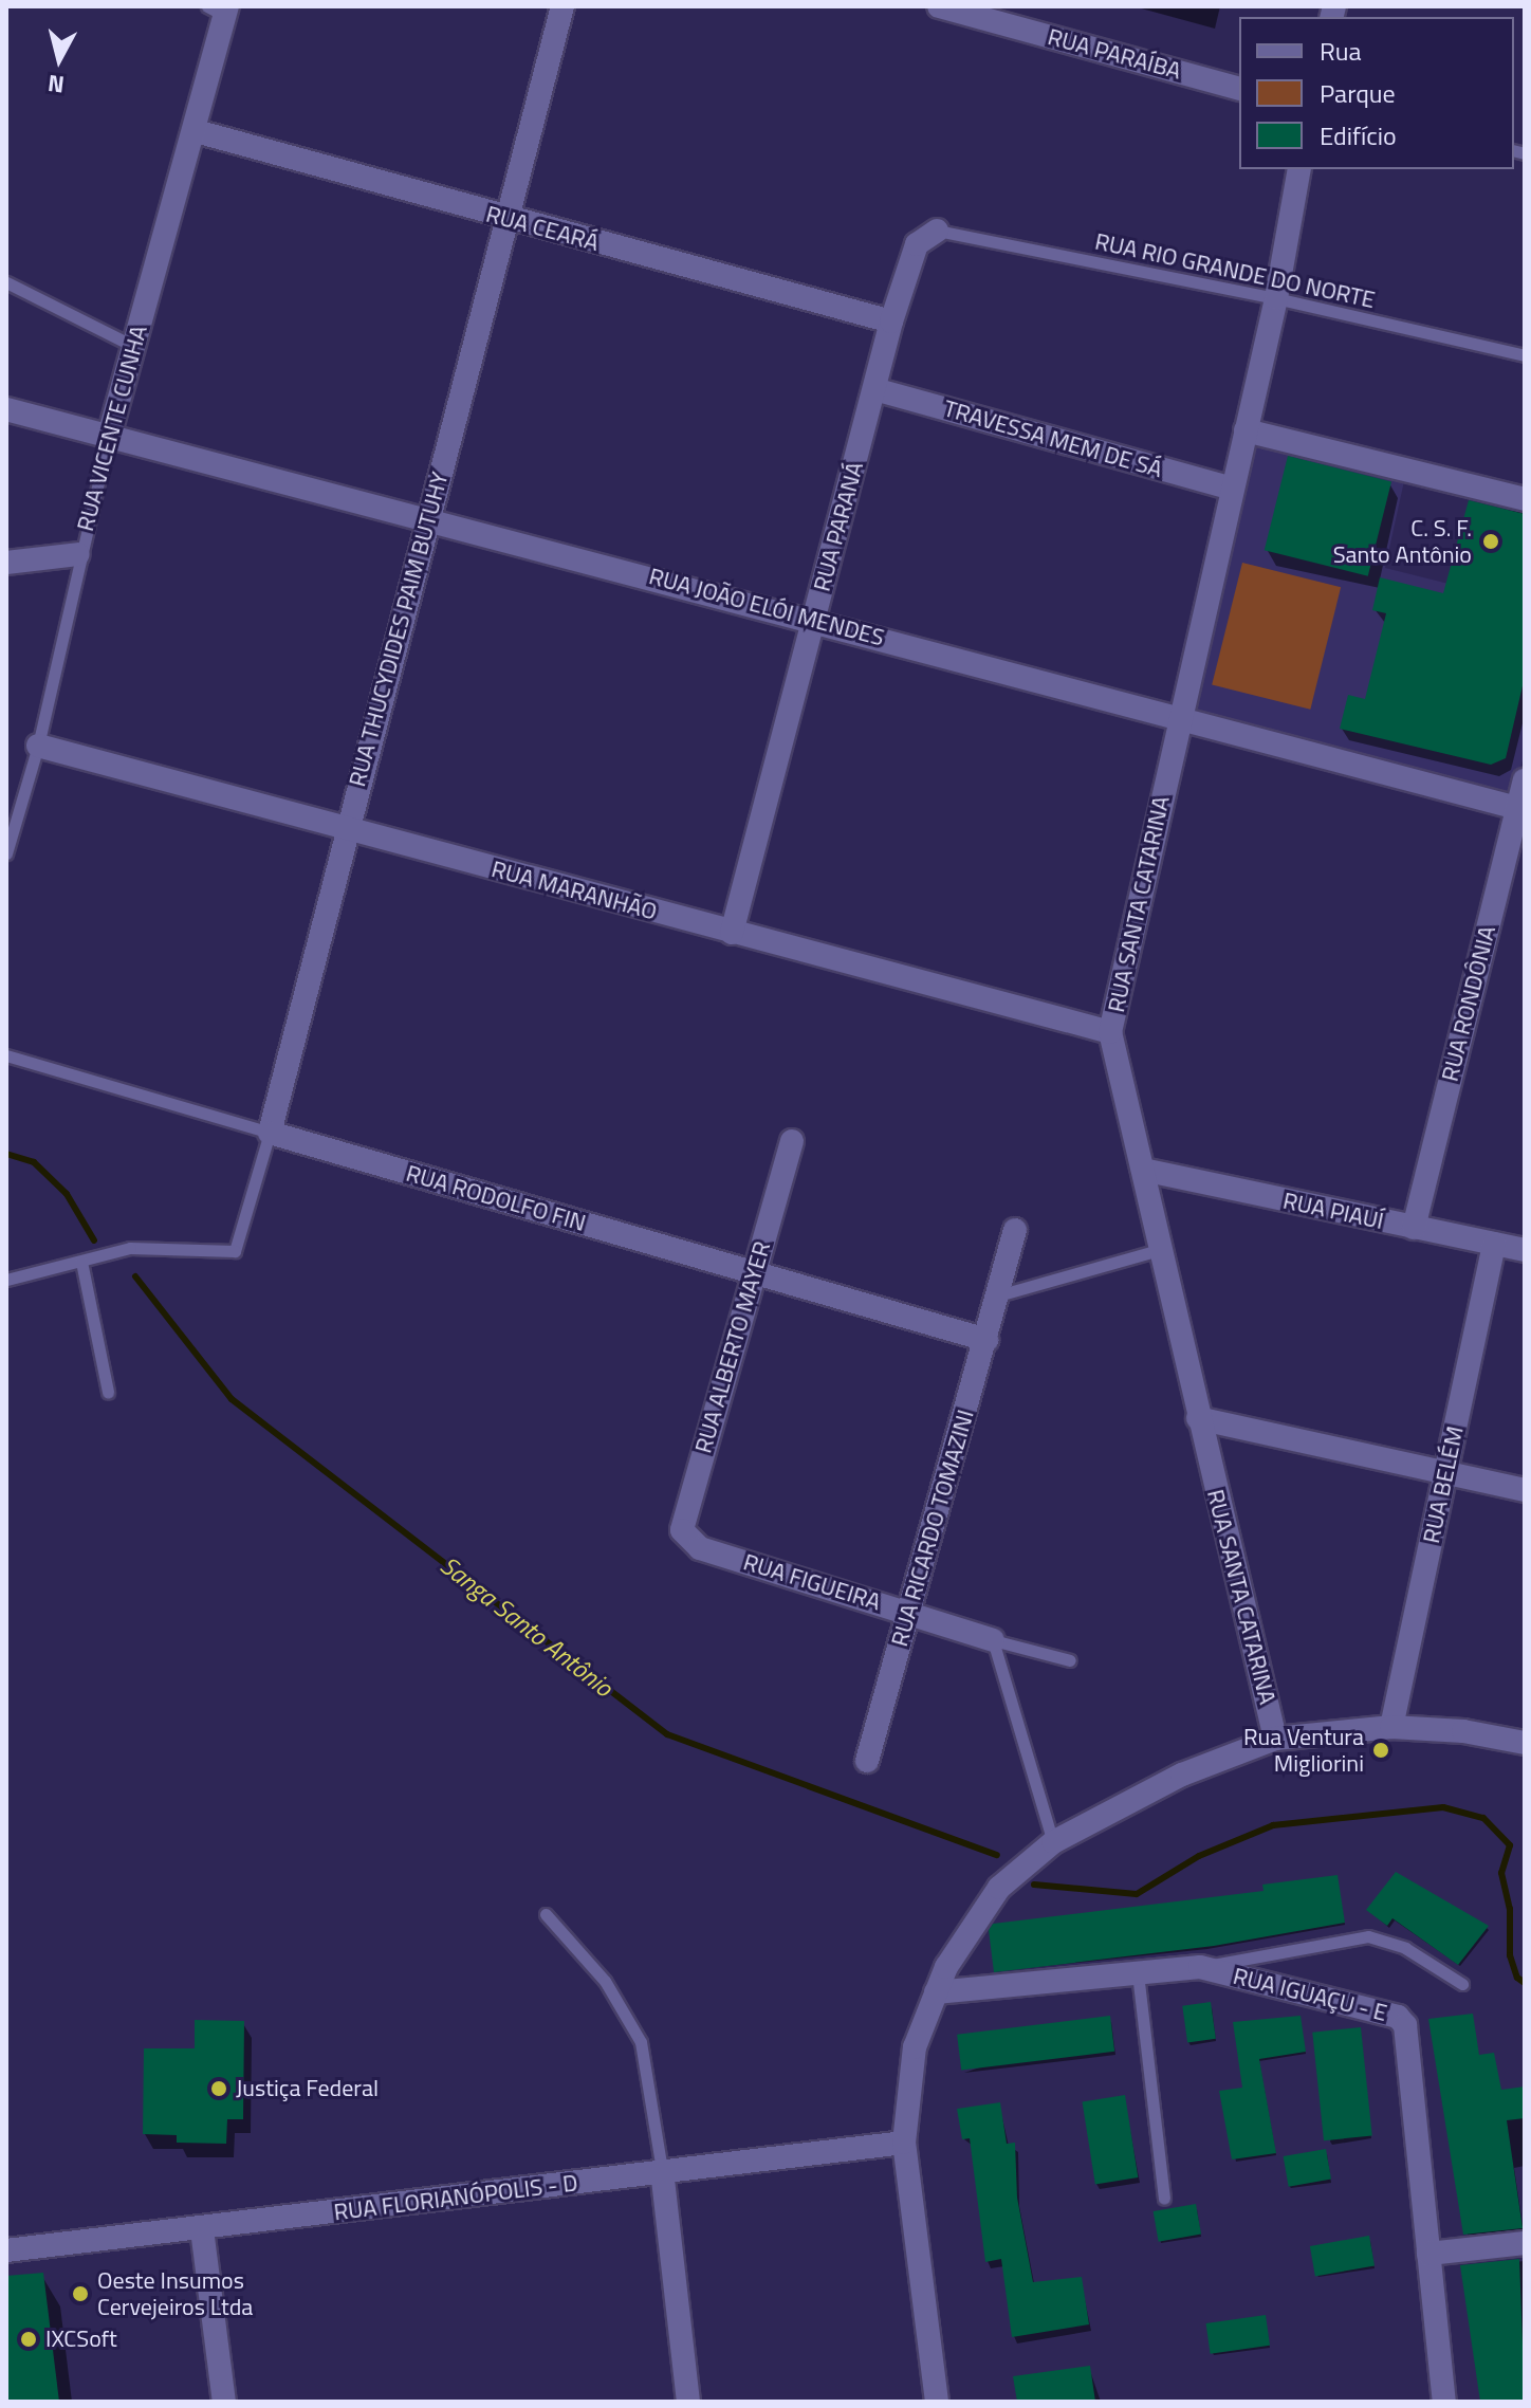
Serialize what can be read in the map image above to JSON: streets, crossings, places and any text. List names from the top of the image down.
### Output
{
  "streets": {
    "street": [
      "RUA PARAÍBA",
      "RUA CEARÁ",
      "RUA VICENTE CUNHA",
      "TRAVESSA MEM DE SÁ",
      "RUA PARANÁ",
      "RUA JOÃO ELÓI MENDES",
      "RUA THUCYDIDES PAIM BUTUHY",
      "RUA MARANHÃO",
      "RUA SANTA CATARINA",
      "RUA RONDÔNIA",
      "RUA RODOLFO FIN",
      "RUA PIAUÍ",
      "RUA ALBERTO MAYER",
      "RUA BELÉM",
      "RUA RICARDO TOMAZINI",
      "RUA FIGUEIRA",
      "RUA IGUAÇU - E",
      "RUA FLORIANÓPOLIS - D"
    ],
    "lane": ["RUA RIO GRANDE DO NORTE"]
  },
  "crossings": [
    ["RUA CEARÁ", "RUA VICENTE CUNHA"],
    ["RUA CEARÁ", "RUA PARANÁ"],
    ["RUA CEARÁ", "RUA THUCYDIDES PAIM BUTUHY"],
    ["RUA RIO GRANDE DO NORTE", "RUA PARANÁ"],
    ["RUA RIO GRANDE DO NORTE", "RUA SANTA CATARINA"],
    ["RUA VICENTE CUNHA", "RUA JOÃO ELÓI MENDES"],
    ["RUA VICENTE CUNHA", "RUA MARANHÃO"],
    ["TRAVESSA MEM DE SÁ", "RUA PARANÁ"],
    ["TRAVESSA MEM DE SÁ", "RUA SANTA CATARINA"],
    ["RUA PARANÁ", "RUA JOÃO ELÓI MENDES"],
    ["RUA PARANÁ", "RUA MARANHÃO"],
    ["RUA JOÃO ELÓI MENDES", "RUA THUCYDIDES PAIM BUTUHY"],
    ["RUA JOÃO ELÓI MENDES", "RUA SANTA CATARINA"],
    ["RUA JOÃO ELÓI MENDES", "RUA RONDÔNIA"],
    ["RUA THUCYDIDES PAIM BUTUHY", "RUA MARANHÃO"],
    ["RUA THUCYDIDES PAIM BUTUHY", "RUA RODOLFO FIN"],
    ["RUA MARANHÃO", "RUA SANTA CATARINA"],
    ["RUA SANTA CATARINA", "RUA PIAUÍ"],
    ["RUA RONDÔNIA", "RUA PIAUÍ"],
    ["RUA RODOLFO FIN", "RUA ALBERTO MAYER"],
    ["RUA RODOLFO FIN", "RUA RICARDO TOMAZINI"],
    ["RUA PIAUÍ", "RUA BELÉM"],
    ["RUA ALBERTO MAYER", "RUA FIGUEIRA"],
    ["RUA RICARDO TOMAZINI", "RUA FIGUEIRA"]
  ],
  "water": ["Sanga Santo Antônio"],
  "places": [
    "C. S. F. Santo Antônio",
    "Rua Ventura Migliorini",
    "Justiça Federal",
    "Oeste Insumos Cervejeiros Ltda",
    "IXCSoft"
  ],
  "legend": ["Rua", "Parque", "Edifício"],
  "north": "bottom"
}
